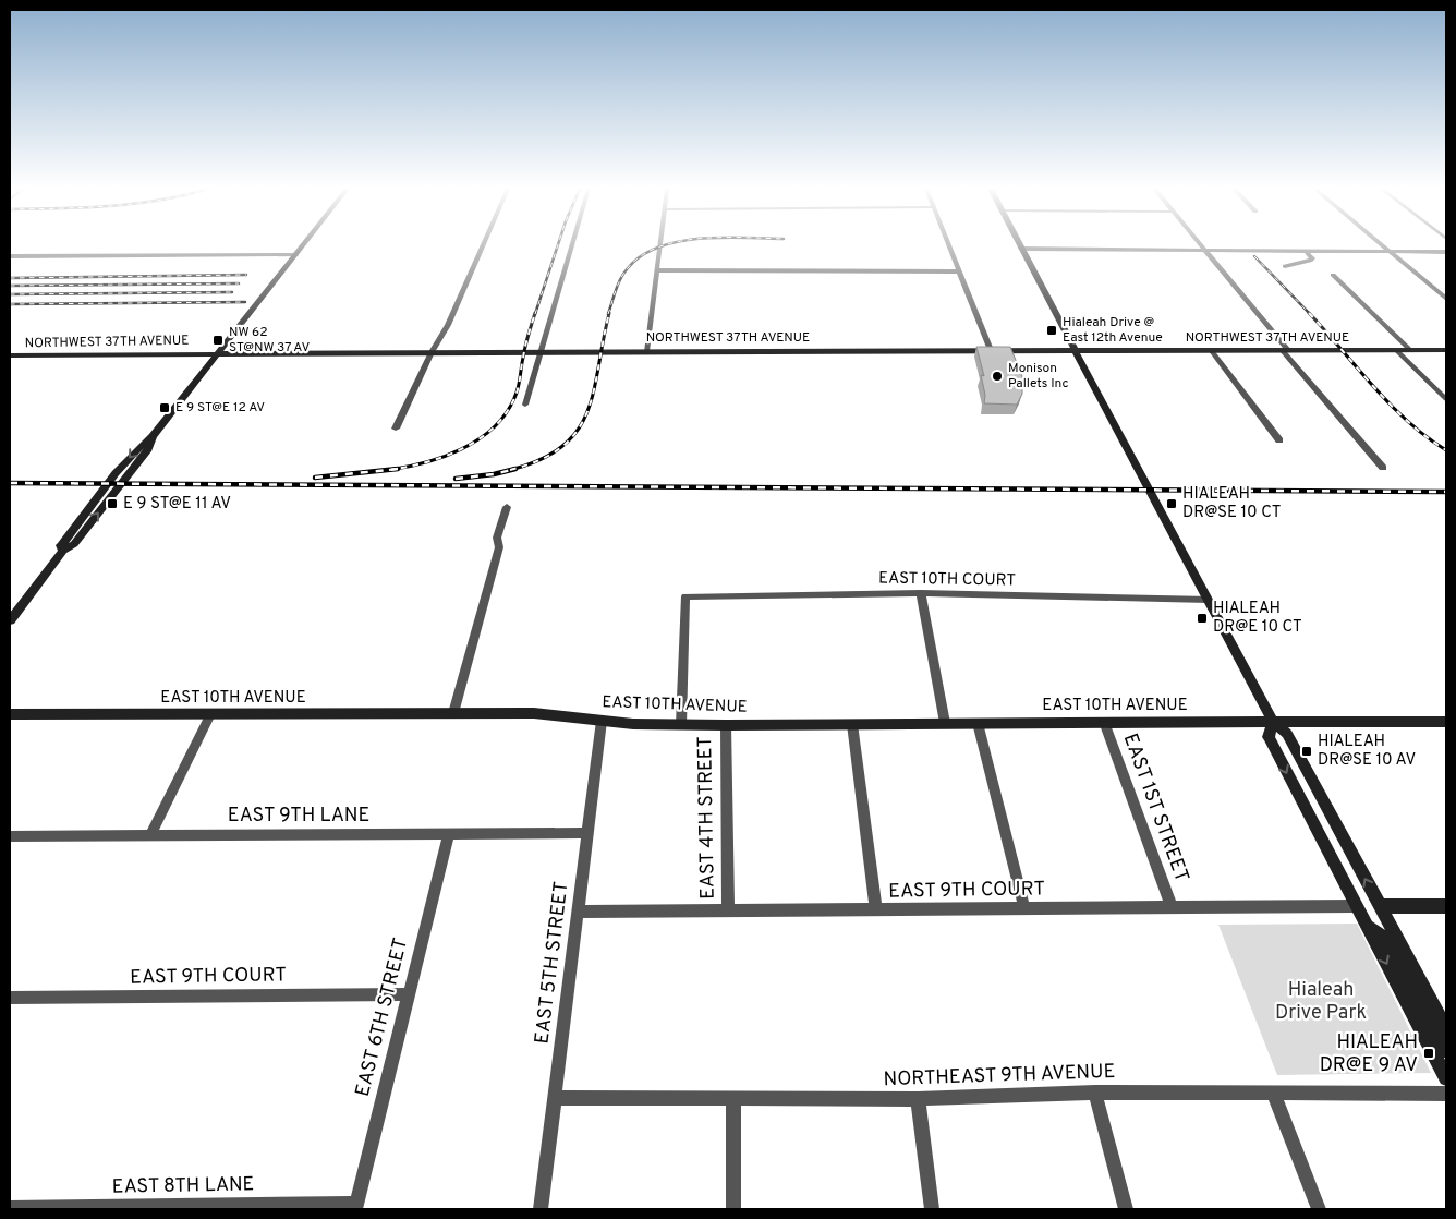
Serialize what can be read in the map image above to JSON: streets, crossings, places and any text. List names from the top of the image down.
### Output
{
  "streets": {
    "street": [
      "NORTHWEST 37TH AVENUE",
      "EAST 10TH COURT",
      "EAST 10TH AVENUE",
      "EAST 1ST STREET",
      "EAST 9TH LANE",
      "EAST 4TH STREET",
      "EAST 9TH COURT",
      "EAST 5TH STREET",
      "EAST 6TH STREET",
      "NORTHEAST 9TH AVENUE",
      "EAST 8TH LANE"
    ]
  },
  "crossings": [
    ["EAST 10TH COURT", "EAST 4TH STREET"],
    ["EAST 10TH AVENUE", "EAST 1ST STREET"],
    ["EAST 10TH AVENUE", "EAST 4TH STREET"],
    ["EAST 10TH AVENUE", "EAST 5TH STREET"],
    ["EAST 1ST STREET", "EAST 9TH COURT"],
    ["EAST 9TH LANE", "EAST 5TH STREET"],
    ["EAST 9TH LANE", "EAST 6TH STREET"],
    ["EAST 4TH STREET", "EAST 9TH COURT"],
    ["EAST 9TH COURT", "EAST 5TH STREET"],
    ["EAST 9TH COURT", "EAST 6TH STREET"],
    ["EAST 5TH STREET", "NORTHEAST 9TH AVENUE"],
    ["EAST 6TH STREET", "EAST 8TH LANE"]
  ],
  "parks": ["Hialeah Drive Park"],
  "places": {
    "transit": [
      "Hialeah Drive @ East 12th Avenue",
      "NW 62 ST@NW 37 AV",
      "E 9 ST@E 12 AV",
      "E 9 ST@E 11 AV",
      "HIALEAH DR@SE 10 CT",
      "HIALEAH DR@E 10 CT",
      "HIALEAH DR@SE 10 AV",
      "HIALEAH DR@E 9 AV"
    ],
    "other": ["Monison Pallets Inc"]
  }
}
